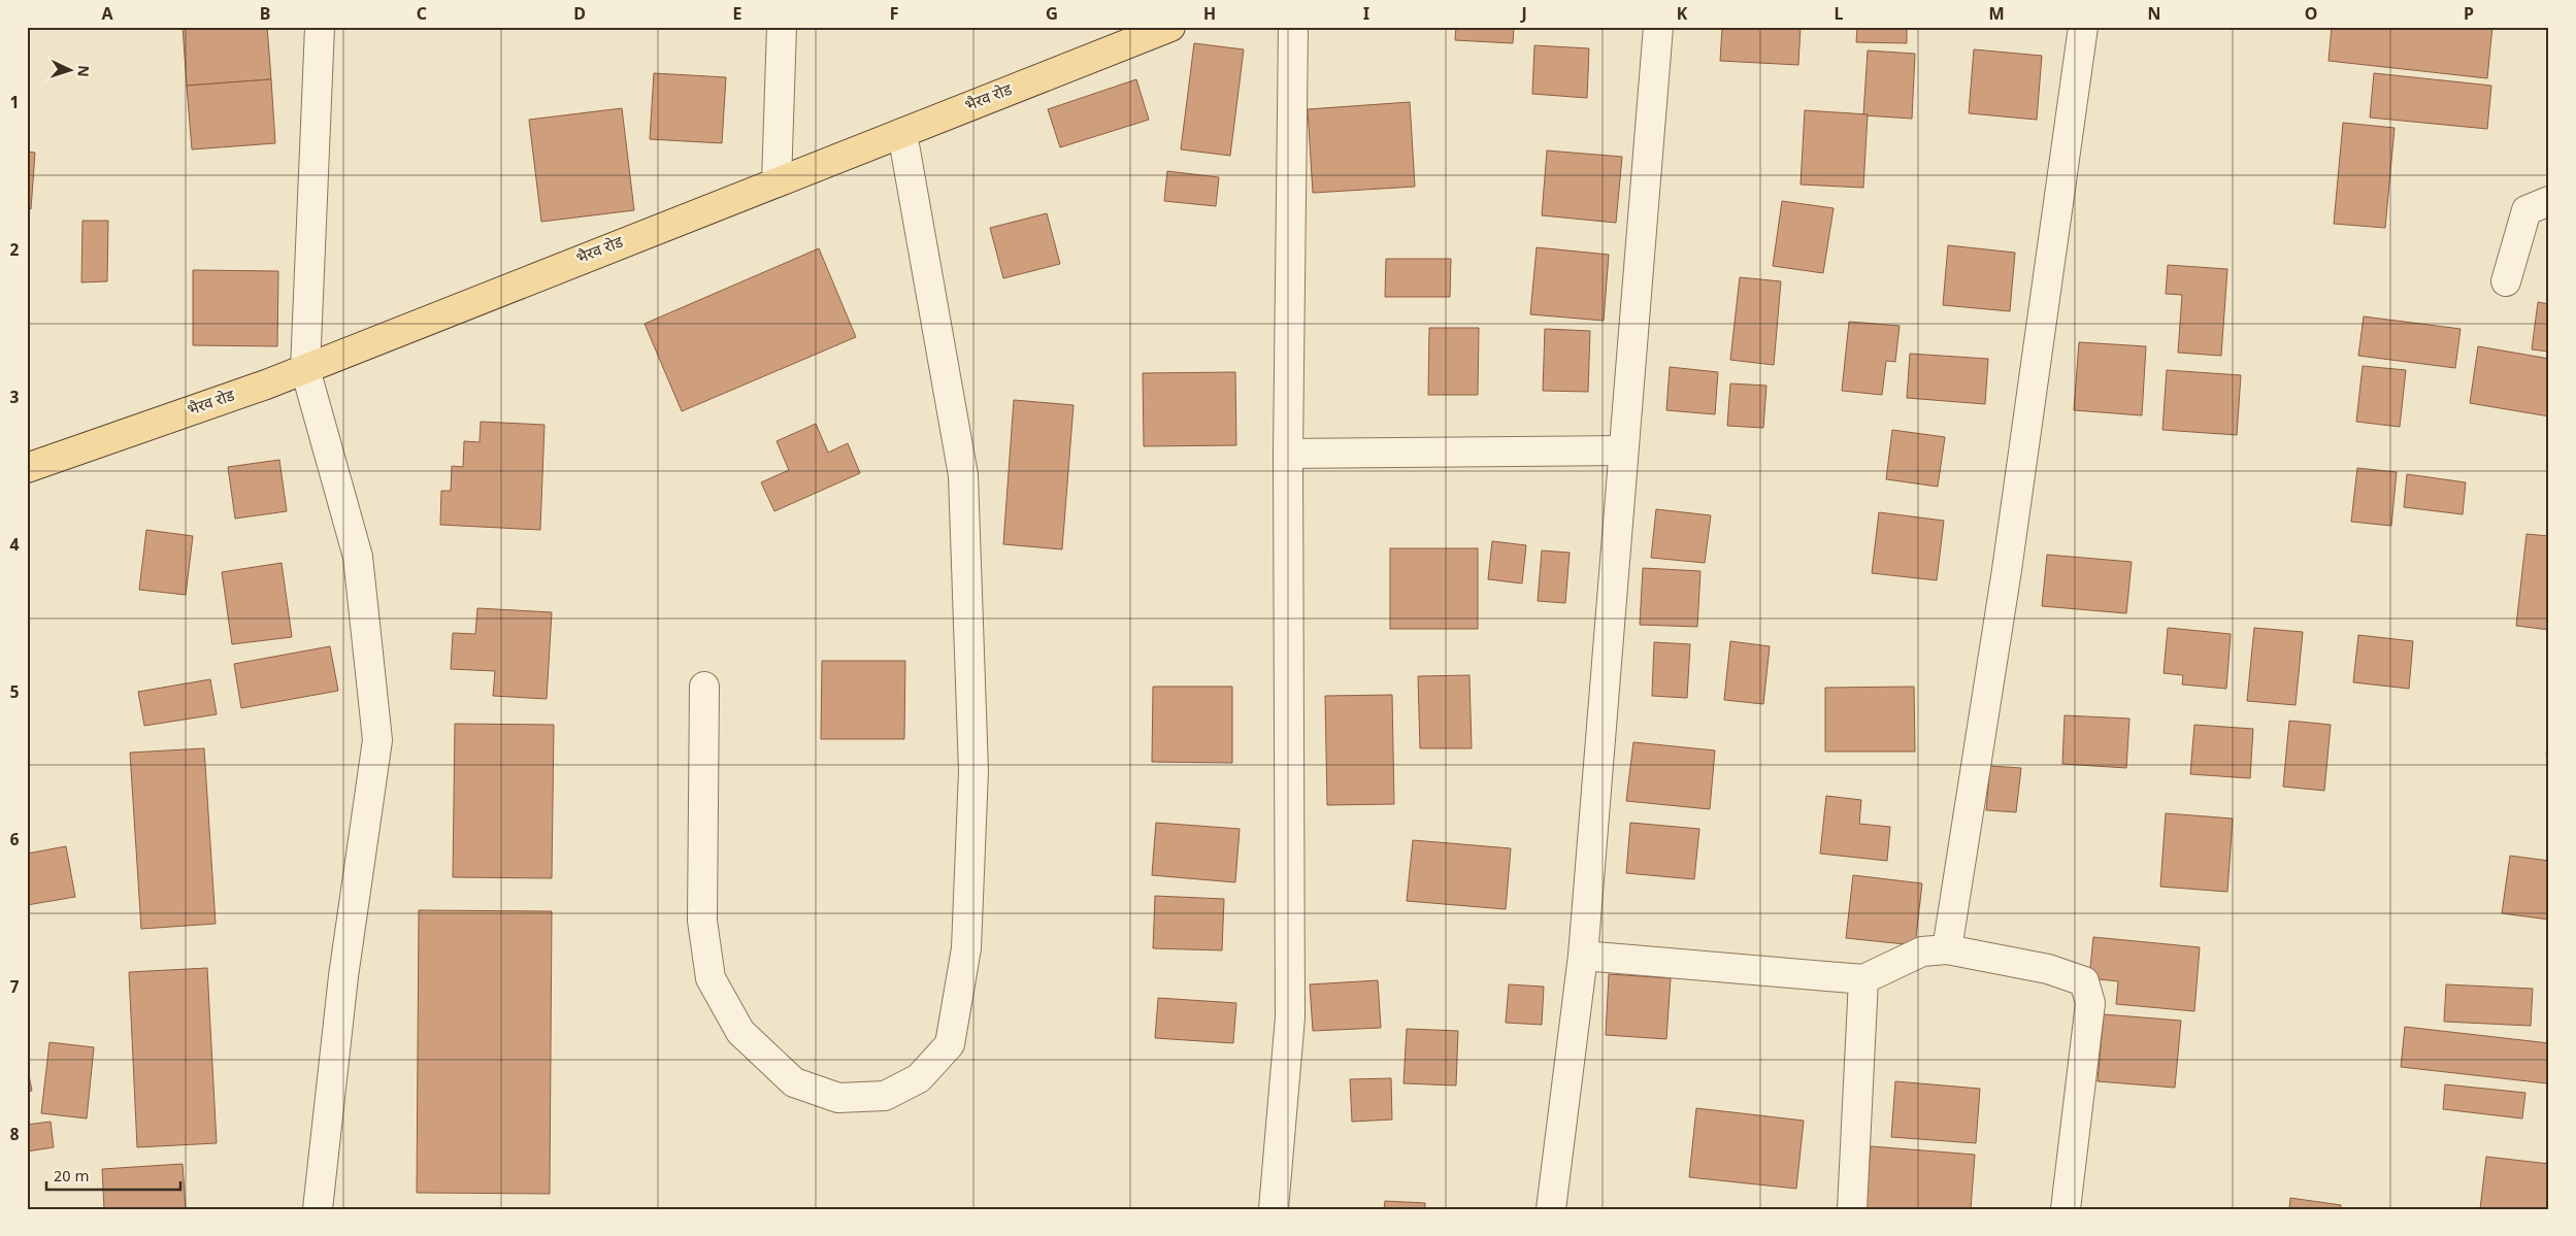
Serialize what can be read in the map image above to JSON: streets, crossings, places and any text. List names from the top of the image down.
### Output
{
  "streets": {
    "main road": ["भैरव रोड"]
  },
  "scale_bar": "20 m",
  "north": "right",
  "grid": {
    "columns": [
      "A",
      "B",
      "C",
      "D",
      "E",
      "F",
      "G",
      "H",
      "I",
      "J",
      "K",
      "L",
      "M",
      "N",
      "O",
      "P"
    ],
    "rows": [
      "1",
      "2",
      "3",
      "4",
      "5",
      "6",
      "7",
      "8"
    ]
  }
}
